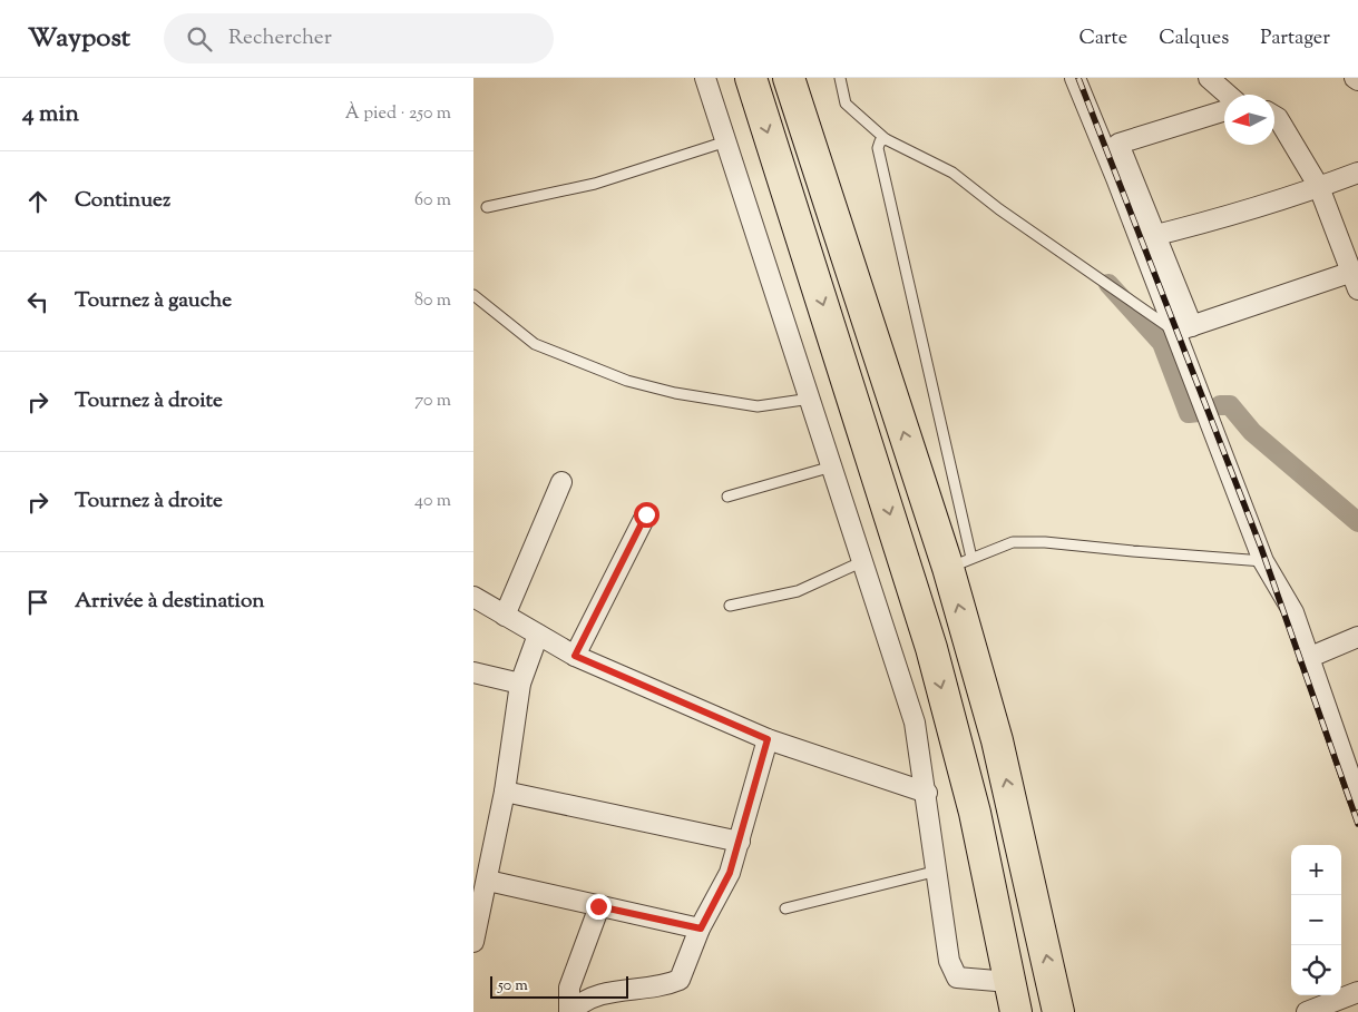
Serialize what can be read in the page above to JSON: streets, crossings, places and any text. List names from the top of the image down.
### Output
{
  "scale_bar": "50 m",
  "north": "left",
  "page": {
    "header": "Waypost",
    "search": "Rechercher",
    "nav": ["Carte", "Calques", "Partager"],
    "heading": ["4 min", "À pied · 250 m"],
    "list": [
      ["Continuez", "60 m"],
      ["Tournez à gauche", "80 m"],
      ["Tournez à droite", "70 m"],
      ["Tournez à droite", "40 m"],
      "Arrivée à destination"
    ],
    "map_buttons": ["+", "−"],
    "scale": "50 m"
  }
}
